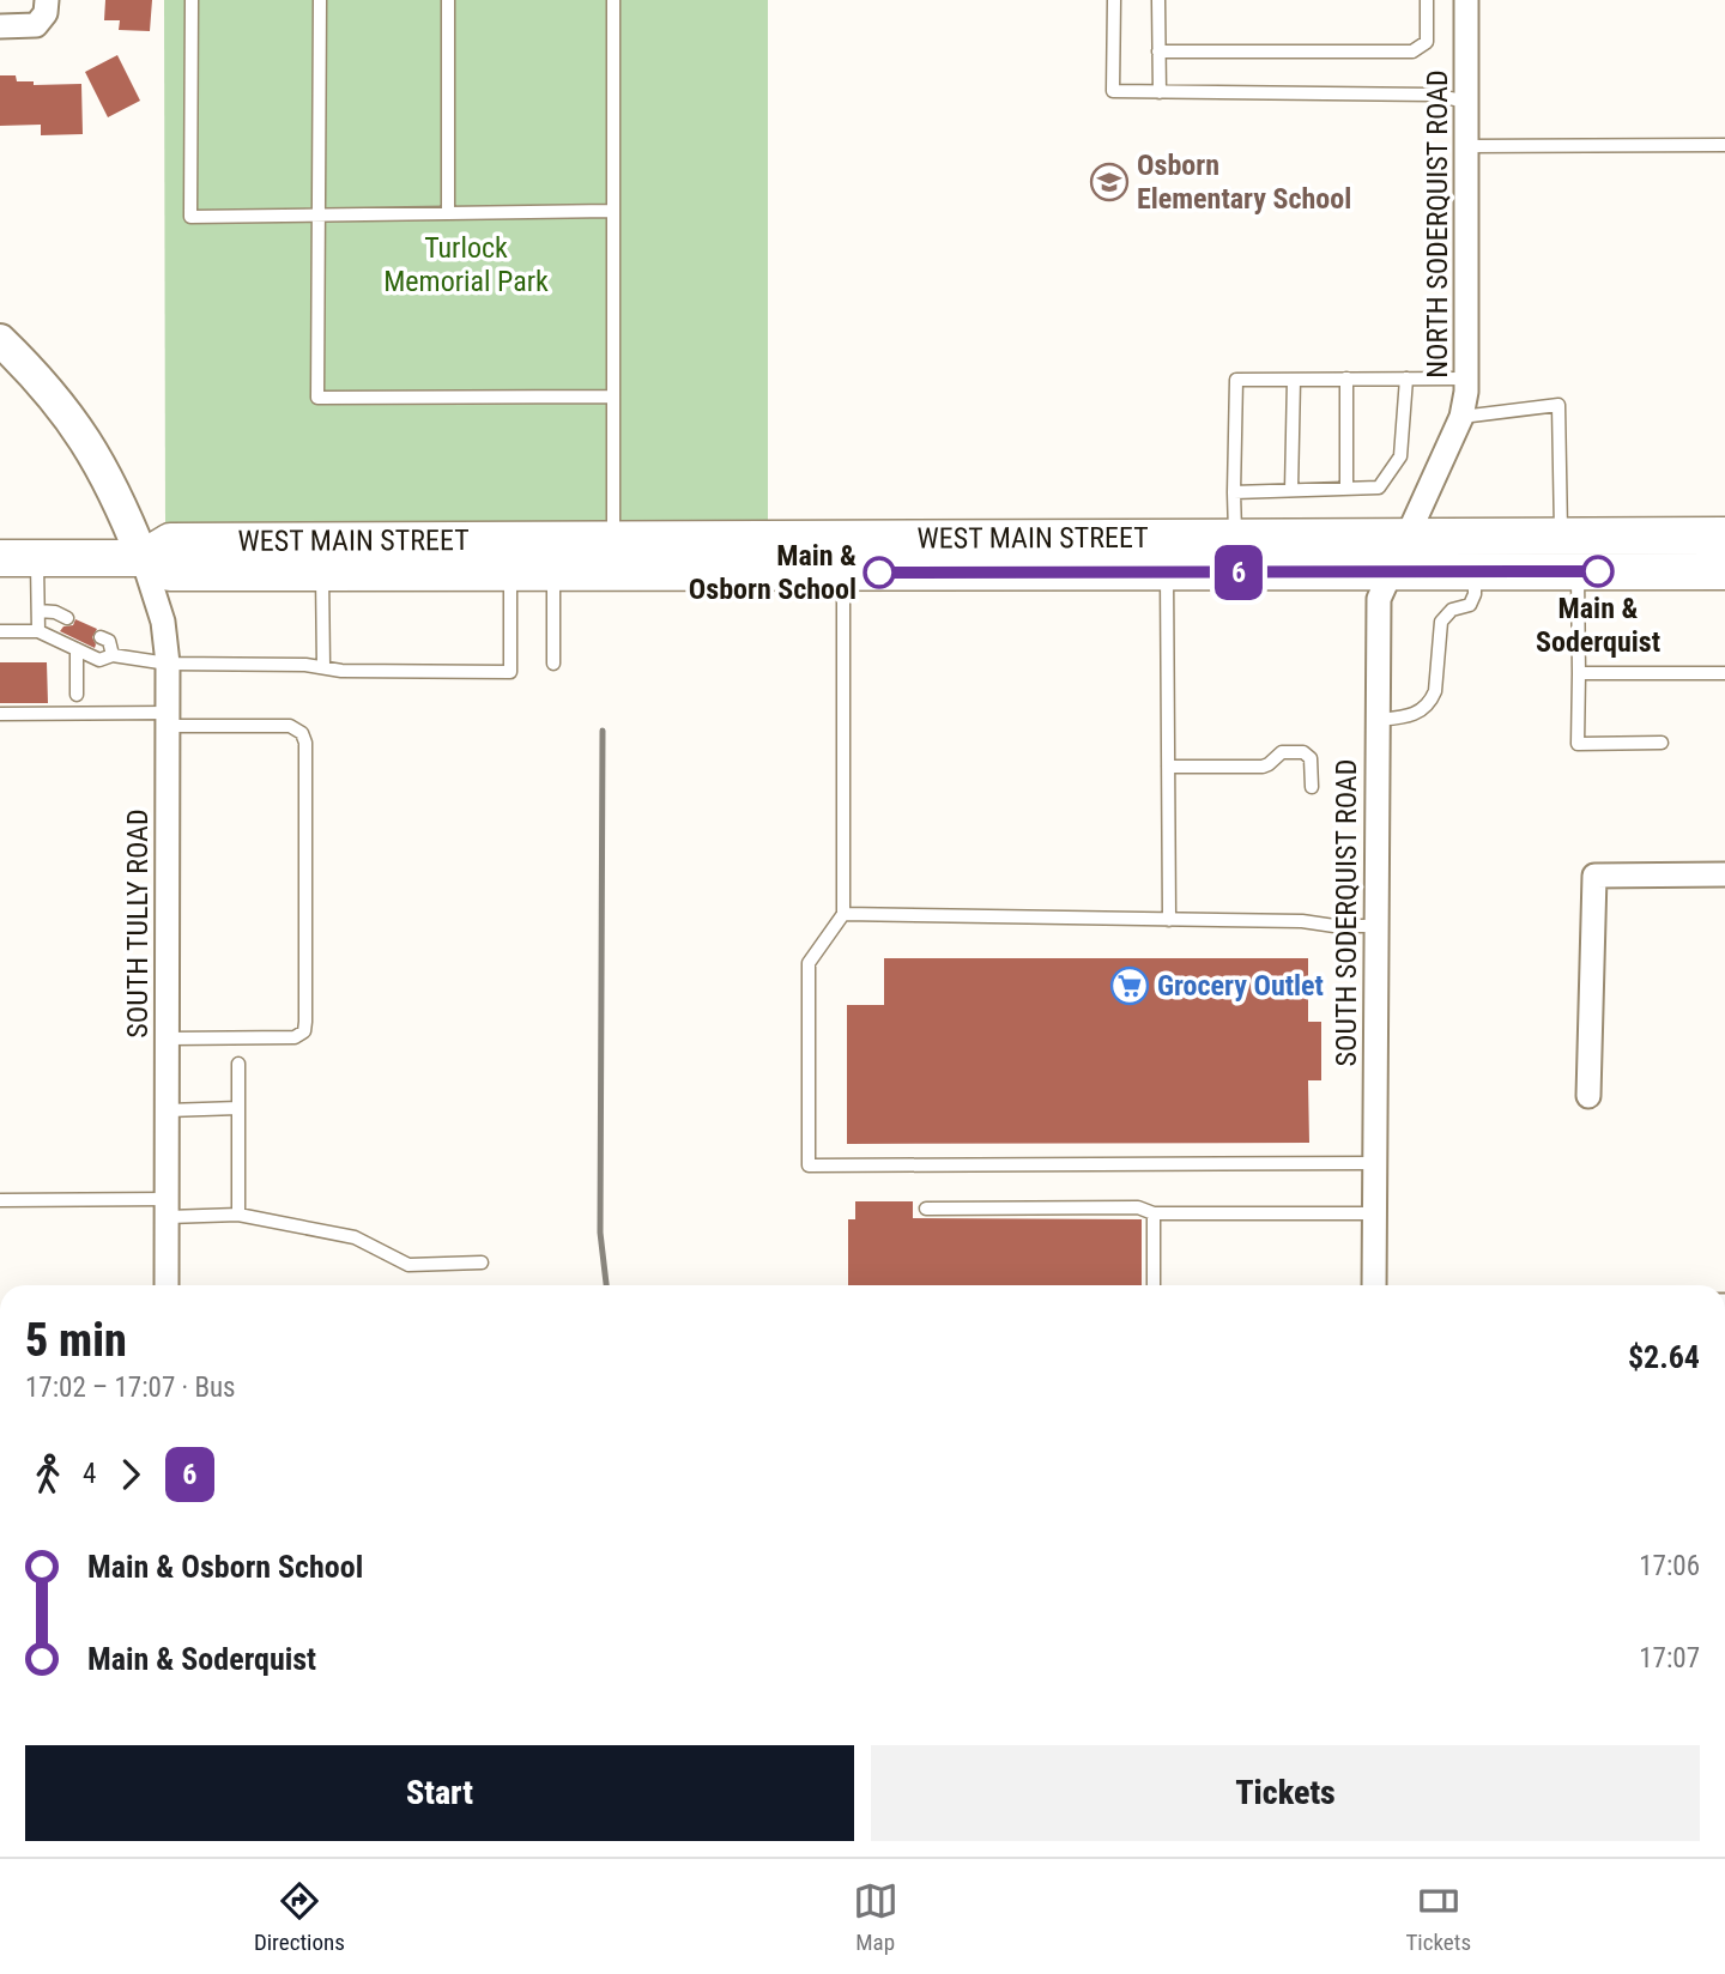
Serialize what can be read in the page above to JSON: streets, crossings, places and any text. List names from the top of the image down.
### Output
{
  "streets": {
    "main road": ["WEST MAIN STREET"],
    "street": ["NORTH SODERQUIST ROAD", "SOUTH SODERQUIST ROAD", "SOUTH TULLY ROAD"]
  },
  "crossings": [
    ["NORTH SODERQUIST ROAD", "WEST MAIN STREET"],
    ["NORTH SODERQUIST ROAD", "SOUTH SODERQUIST ROAD"],
    ["WEST MAIN STREET", "SOUTH SODERQUIST ROAD"],
    ["WEST MAIN STREET", "SOUTH TULLY ROAD"]
  ],
  "parks": ["Turlock Memorial Park"],
  "places": {
    "school or university": ["Osborn Elementary School"],
    "other": ["Main & Soderquist", "Main & Osborn School"],
    "supermarket": ["Grocery Outlet"]
  },
  "lines": ["bus line 6"],
  "page": {
    "on_map": "6",
    "heading": ["5 min", "17:02 – 17:07 · Bus", "$2.64"],
    "legs": ["4", "6"],
    "list": [
      {
        "name": "Main & Osborn School",
        "value": "17:06"
      },
      {
        "name": "Main & Soderquist",
        "value": "17:07"
      }
    ],
    "buttons": ["Start", "Tickets"],
    "tabs": ["Directions", "Map", "Tickets"]
  }
}
